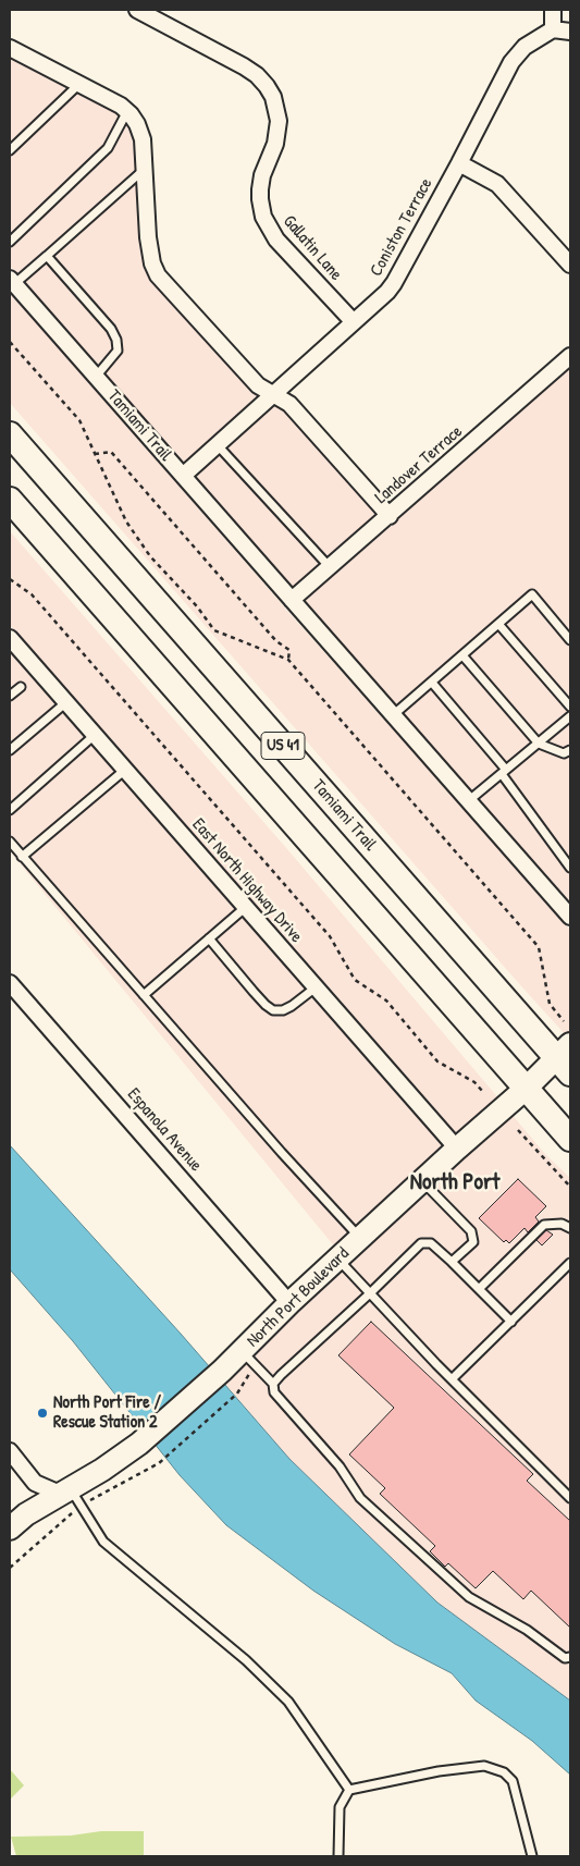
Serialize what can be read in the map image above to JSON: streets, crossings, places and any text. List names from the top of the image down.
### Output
{
  "streets": {
    "main road": ["Tamiami Trail", "US 41"],
    "street": [
      "Coniston Terrace",
      "Gallatin Lane",
      "Landover Terrace",
      "East North Highway Drive",
      "Espanola Avenue",
      "North Port Boulevard"
    ]
  },
  "crossings": [
    ["Coniston Terrace", "Gallatin Lane"],
    ["Coniston Terrace", "Tamiami Trail"],
    ["Tamiami Trail", "Landover Terrace"],
    ["Tamiami Trail", "North Port Boulevard"],
    ["US 41", "North Port Boulevard"],
    ["East North Highway Drive", "North Port Boulevard"],
    ["Espanola Avenue", "North Port Boulevard"]
  ],
  "districts": ["North Port"],
  "places": ["North Port Fire / Rescue Station 2"]
}
